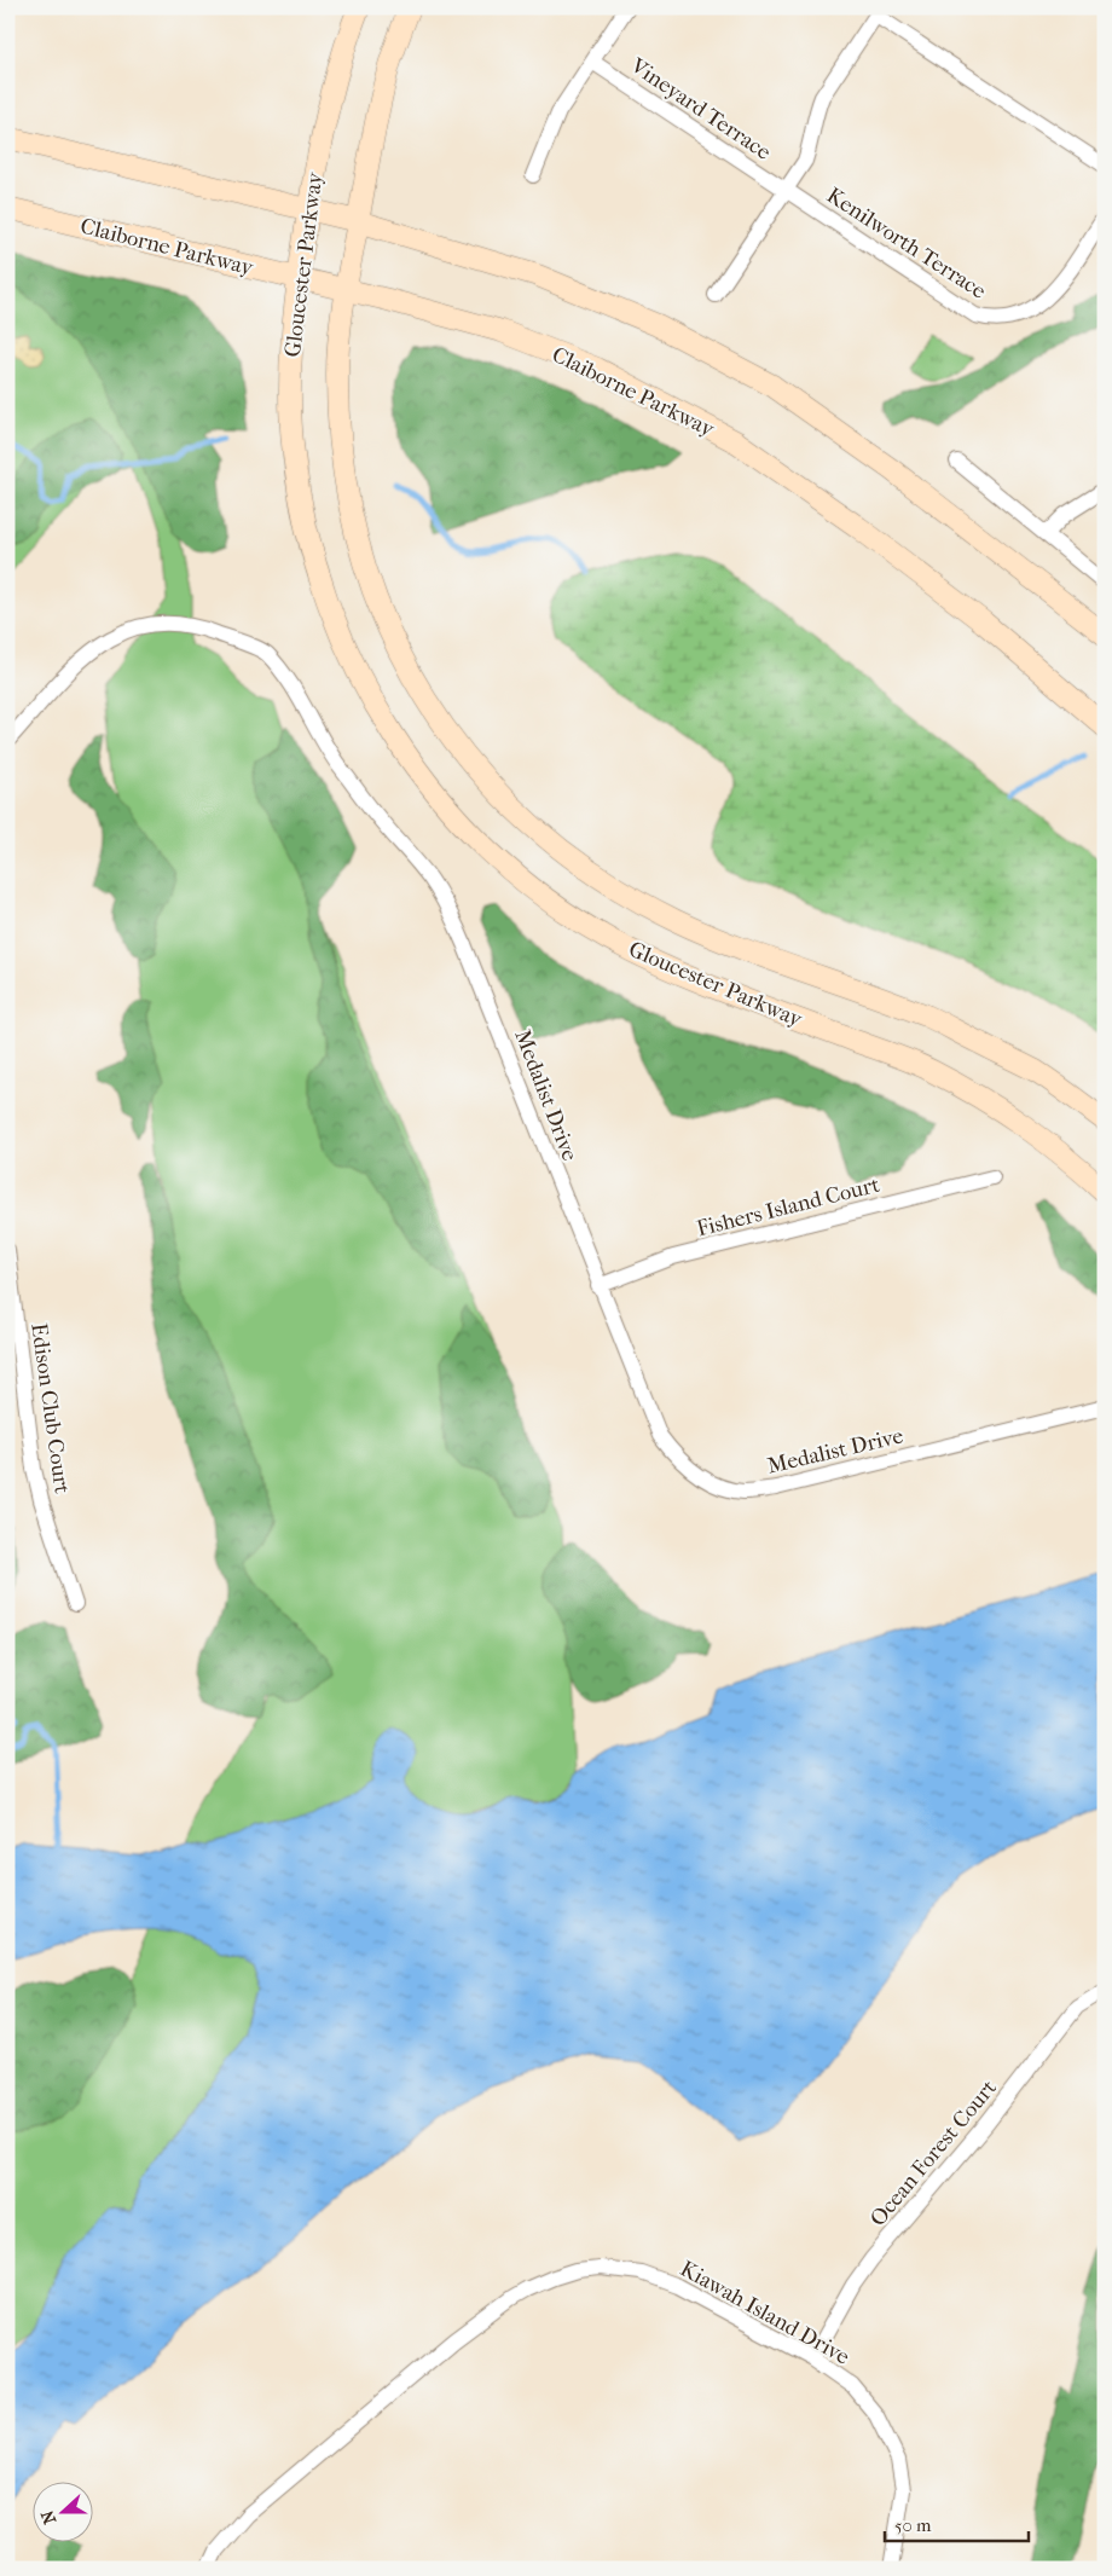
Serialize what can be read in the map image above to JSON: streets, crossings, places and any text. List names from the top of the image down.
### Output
{
  "streets": {
    "main road": ["Claiborne Parkway", "Gloucester Parkway"],
    "street": [
      "Vineyard Terrace",
      "Kenilworth Terrace",
      "Medalist Drive",
      "Fishers Island Court",
      "Edison Club Court",
      "Ocean Forest Court",
      "Kiawah Island Drive"
    ]
  },
  "crossings": [
    ["Vineyard Terrace", "Kenilworth Terrace"],
    ["Claiborne Parkway", "Gloucester Parkway"],
    ["Medalist Drive", "Fishers Island Court"],
    ["Ocean Forest Court", "Kiawah Island Drive"]
  ],
  "scale_bar": "50 m",
  "north": "left"
}
